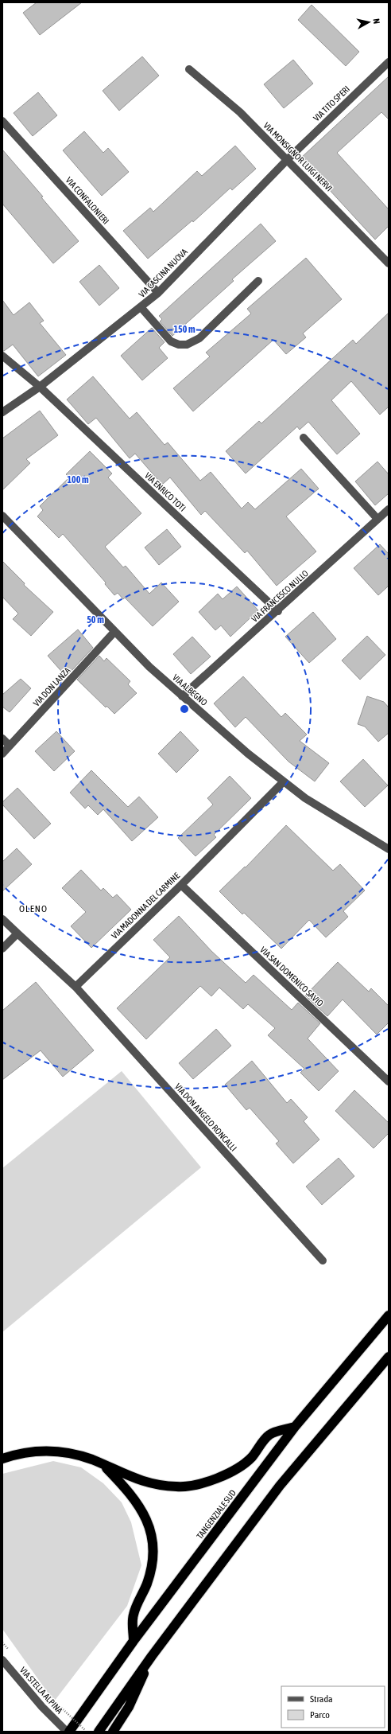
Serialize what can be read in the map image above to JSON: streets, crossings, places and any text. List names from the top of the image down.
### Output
{
  "streets": {
    "highway": ["TANGENZIALE SUD"],
    "street": [
      "VIA TITO SPERI",
      "VIA MONSIGNOR LUIGI NERVI",
      "VIA CONFALONIERI",
      "VIA CASCINA NUOVA",
      "VIA ENRICO TOTI",
      "VIA FRANCESCO NULLO",
      "VIA DON LANZA",
      "VIA ALBEGNO",
      "VIA MADONNA DEL CARMINE",
      "VIA SAN DOMENICO SAVIO",
      "VIA DON ANGELO RONCALLI",
      "VIA STELLA ALPINA"
    ]
  },
  "crossings": [
    ["VIA TITO SPERI", "VIA MONSIGNOR LUIGI NERVI"],
    ["VIA TITO SPERI", "VIA CASCINA NUOVA"],
    ["VIA MONSIGNOR LUIGI NERVI", "VIA CASCINA NUOVA"],
    ["VIA CONFALONIERI", "VIA CASCINA NUOVA"],
    ["VIA CASCINA NUOVA", "VIA ENRICO TOTI"],
    ["VIA ENRICO TOTI", "VIA FRANCESCO NULLO"],
    ["VIA FRANCESCO NULLO", "VIA ALBEGNO"],
    ["VIA DON LANZA", "VIA ALBEGNO"],
    ["VIA ALBEGNO", "VIA MADONNA DEL CARMINE"],
    ["VIA MADONNA DEL CARMINE", "VIA SAN DOMENICO SAVIO"],
    ["VIA MADONNA DEL CARMINE", "VIA DON ANGELO RONCALLI"]
  ],
  "districts": ["OLENO"],
  "legend": ["Strada", "Parco"],
  "north": "right",
  "rings": ["150 m", "100 m", "50 m"]
}
